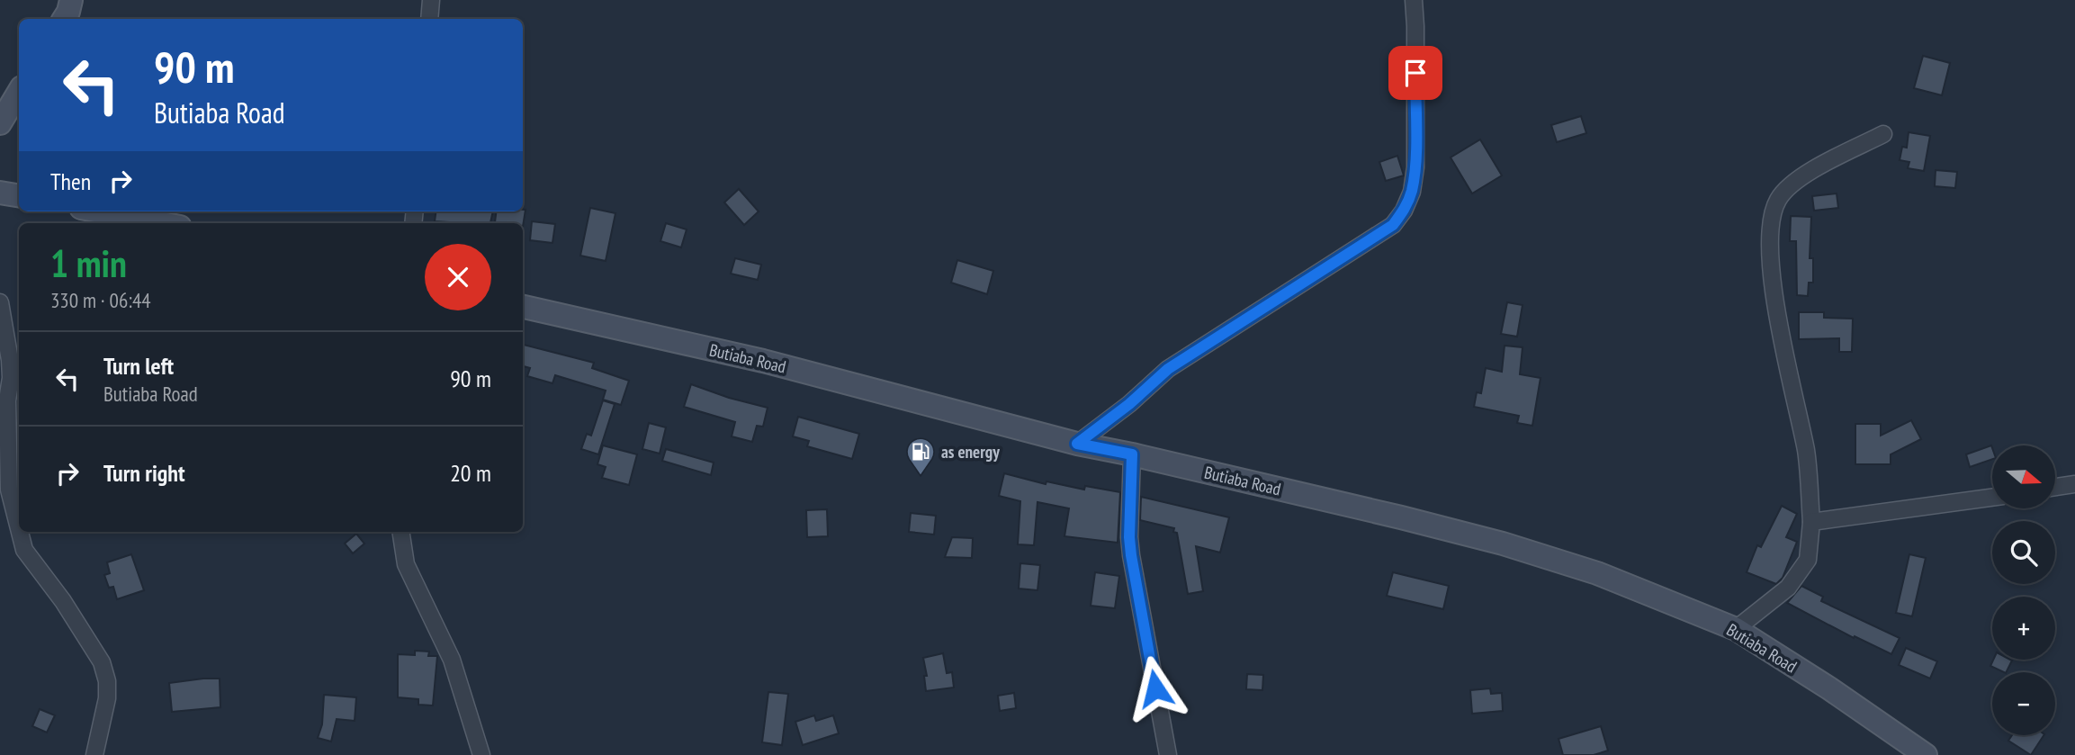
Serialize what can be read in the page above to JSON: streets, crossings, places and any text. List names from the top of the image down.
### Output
{
  "streets": {
    "main road": ["Butiaba Road"]
  },
  "places": {
    "fuel station": ["as energy"]
  },
  "north": "right",
  "page": {
    "turn": ["90 m", "Butiaba Road"],
    "then": "Then",
    "heading": ["1 min", "330 m · 06:44"],
    "list": [
      {
        "name": "Turn left",
        "note": "Butiaba Road",
        "value": "90 m"
      },
      {
        "name": "Turn right",
        "value": "20 m"
      }
    ],
    "map_buttons": ["+", "−"]
  }
}
